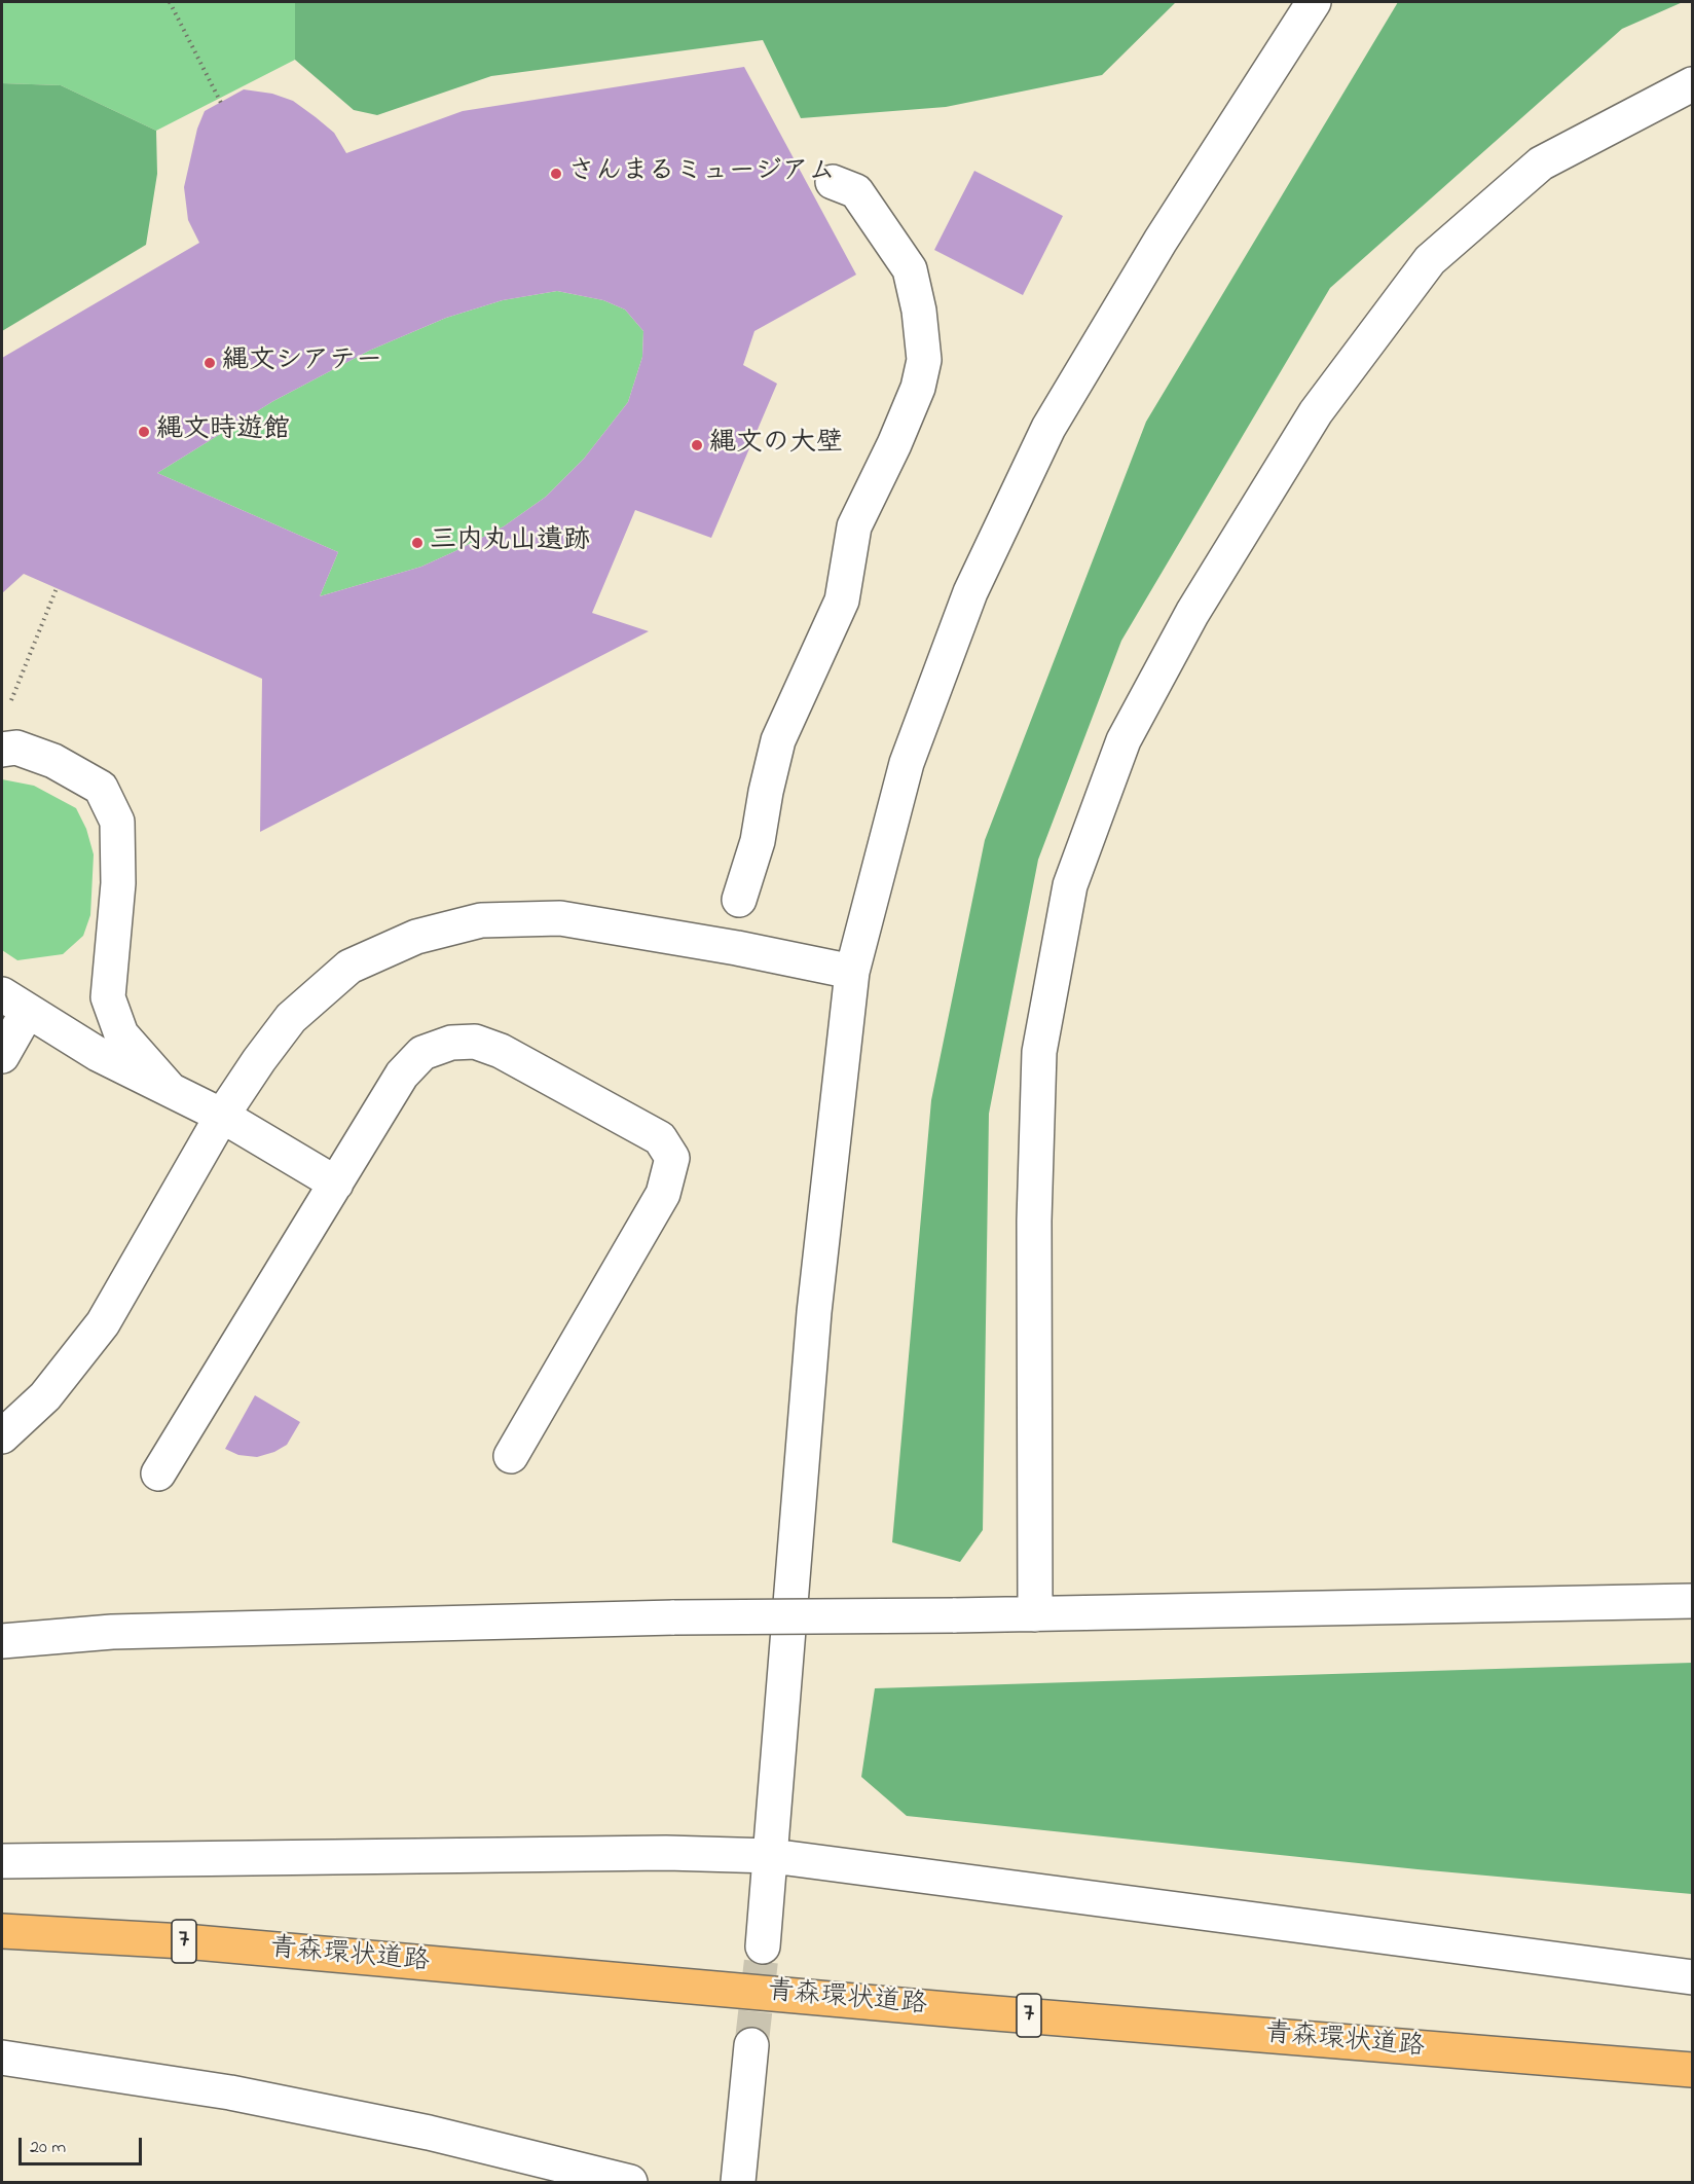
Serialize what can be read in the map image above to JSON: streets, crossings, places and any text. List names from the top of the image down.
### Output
{
  "streets": {
    "highway": ["7", "青森環状道路"]
  },
  "places": [
    "さんまるミュージアム",
    "縄文シアテー",
    "縄文時遊館",
    "縄文の大壁",
    "三内丸山遺跡"
  ],
  "scale_bar": "20 m"
}
